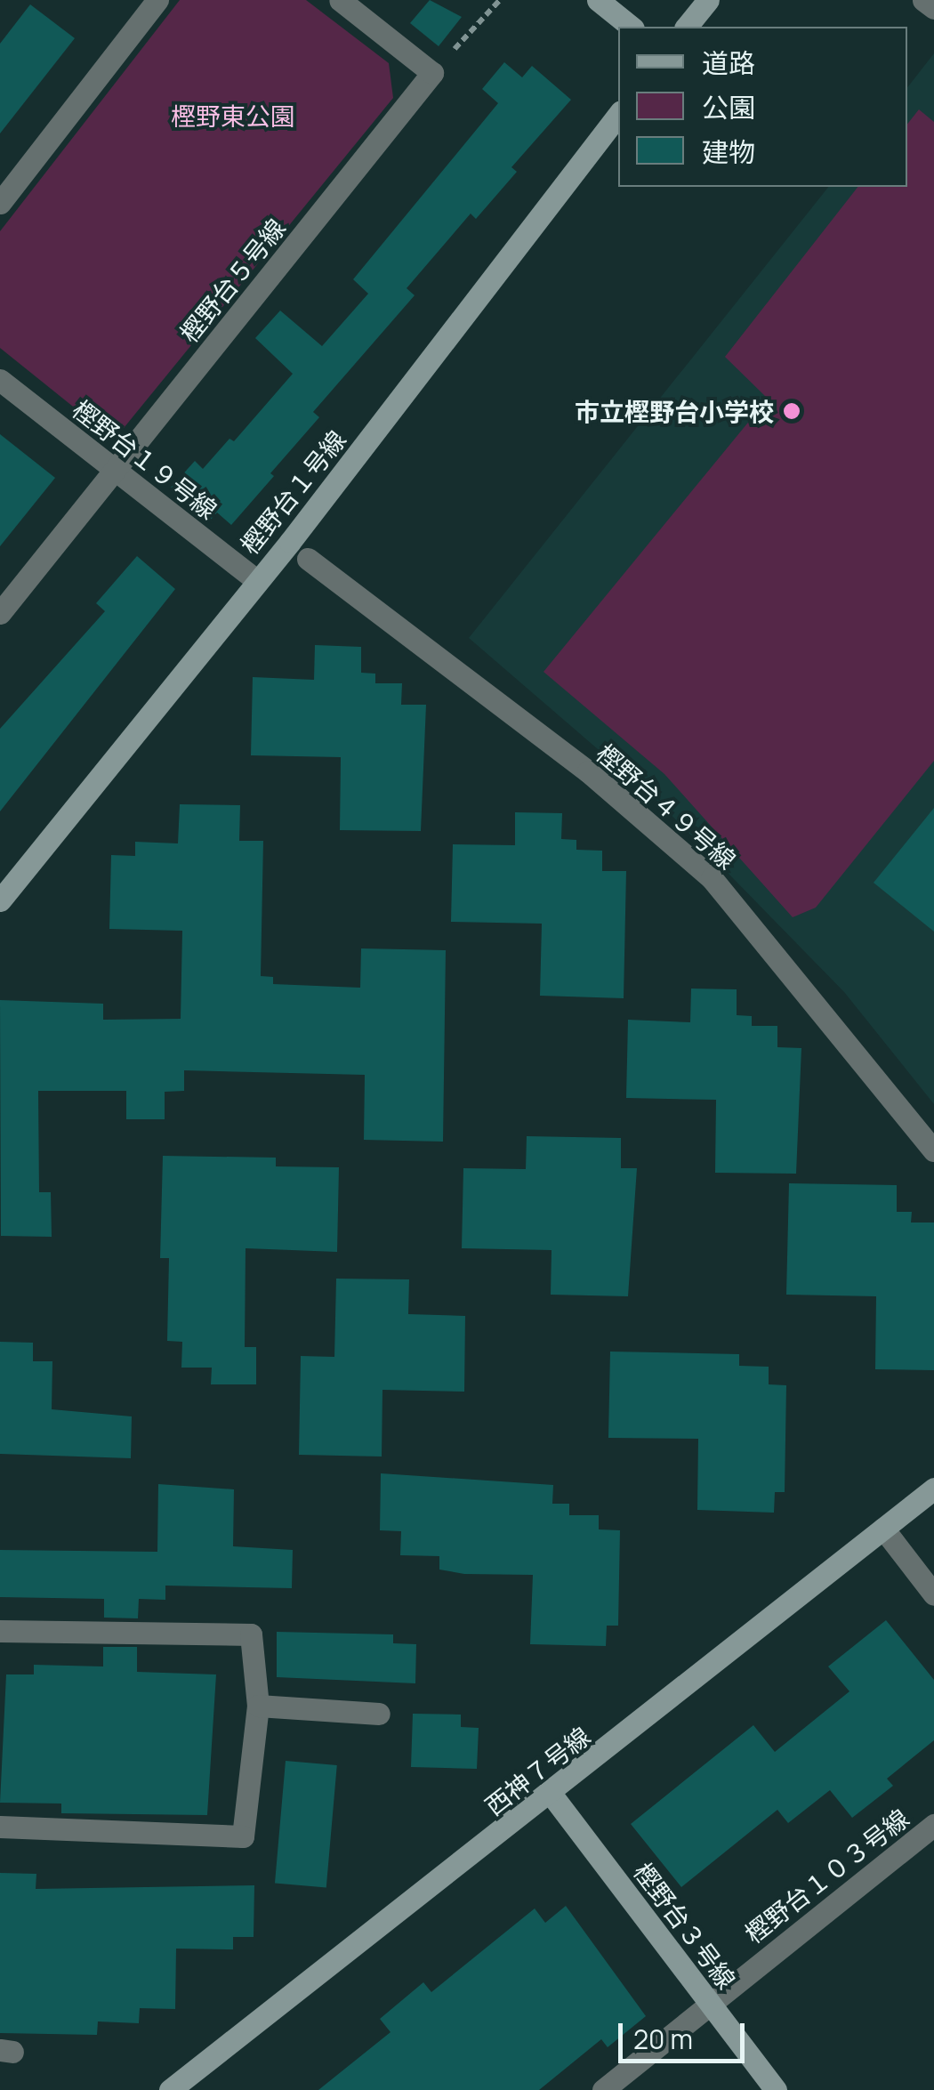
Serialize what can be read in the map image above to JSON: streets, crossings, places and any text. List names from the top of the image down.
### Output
{
  "streets": {
    "street": [
      "樫野台５号線",
      "樫野台１９号線",
      "樫野台１号線",
      "樫野台４９号線",
      "西神７号線",
      "樫野台１０３号線",
      "樫野台３号線"
    ]
  },
  "crossings": [
    ["樫野台５号線", "樫野台１９号線"],
    ["樫野台１９号線", "樫野台１号線"],
    ["西神７号線", "樫野台３号線"],
    ["樫野台１０３号線", "樫野台３号線"]
  ],
  "parks": ["樫野東公園"],
  "places": ["市立樫野台小学校"],
  "legend": ["道路", "公園", "建物"],
  "scale_bar": "20 m"
}
